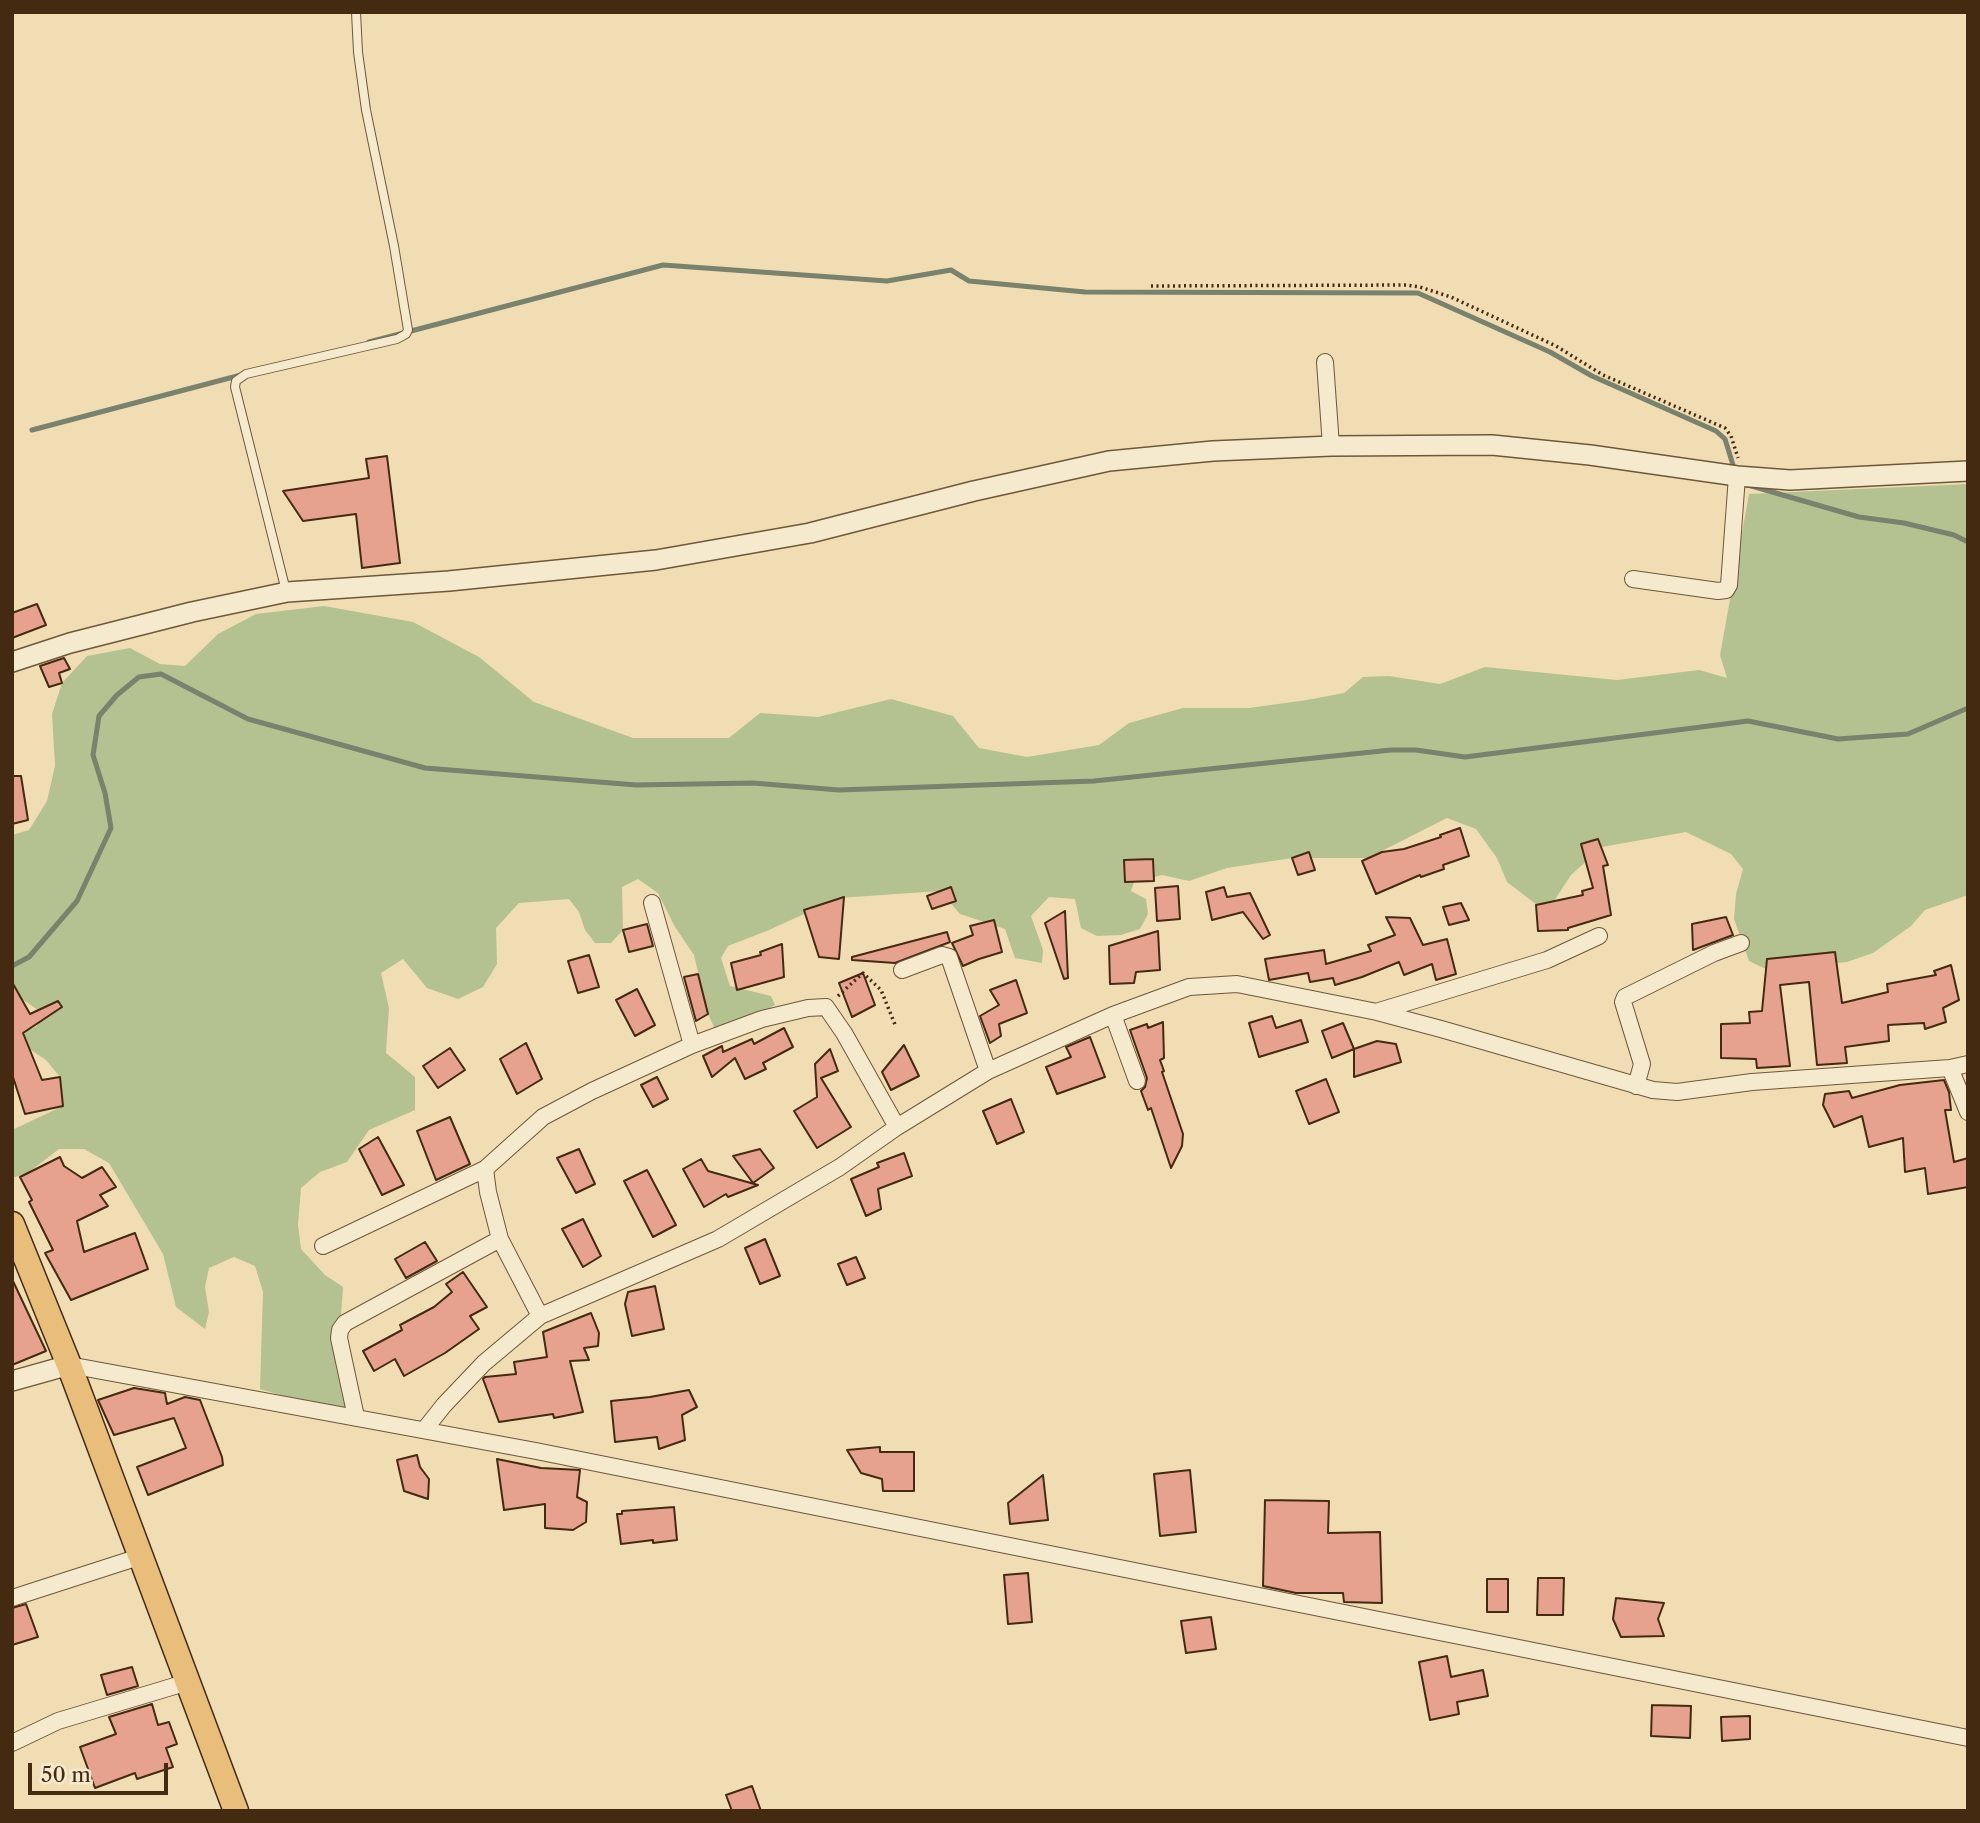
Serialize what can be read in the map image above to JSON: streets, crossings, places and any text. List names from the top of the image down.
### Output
{
  "scale_bar": "50 m"
}
